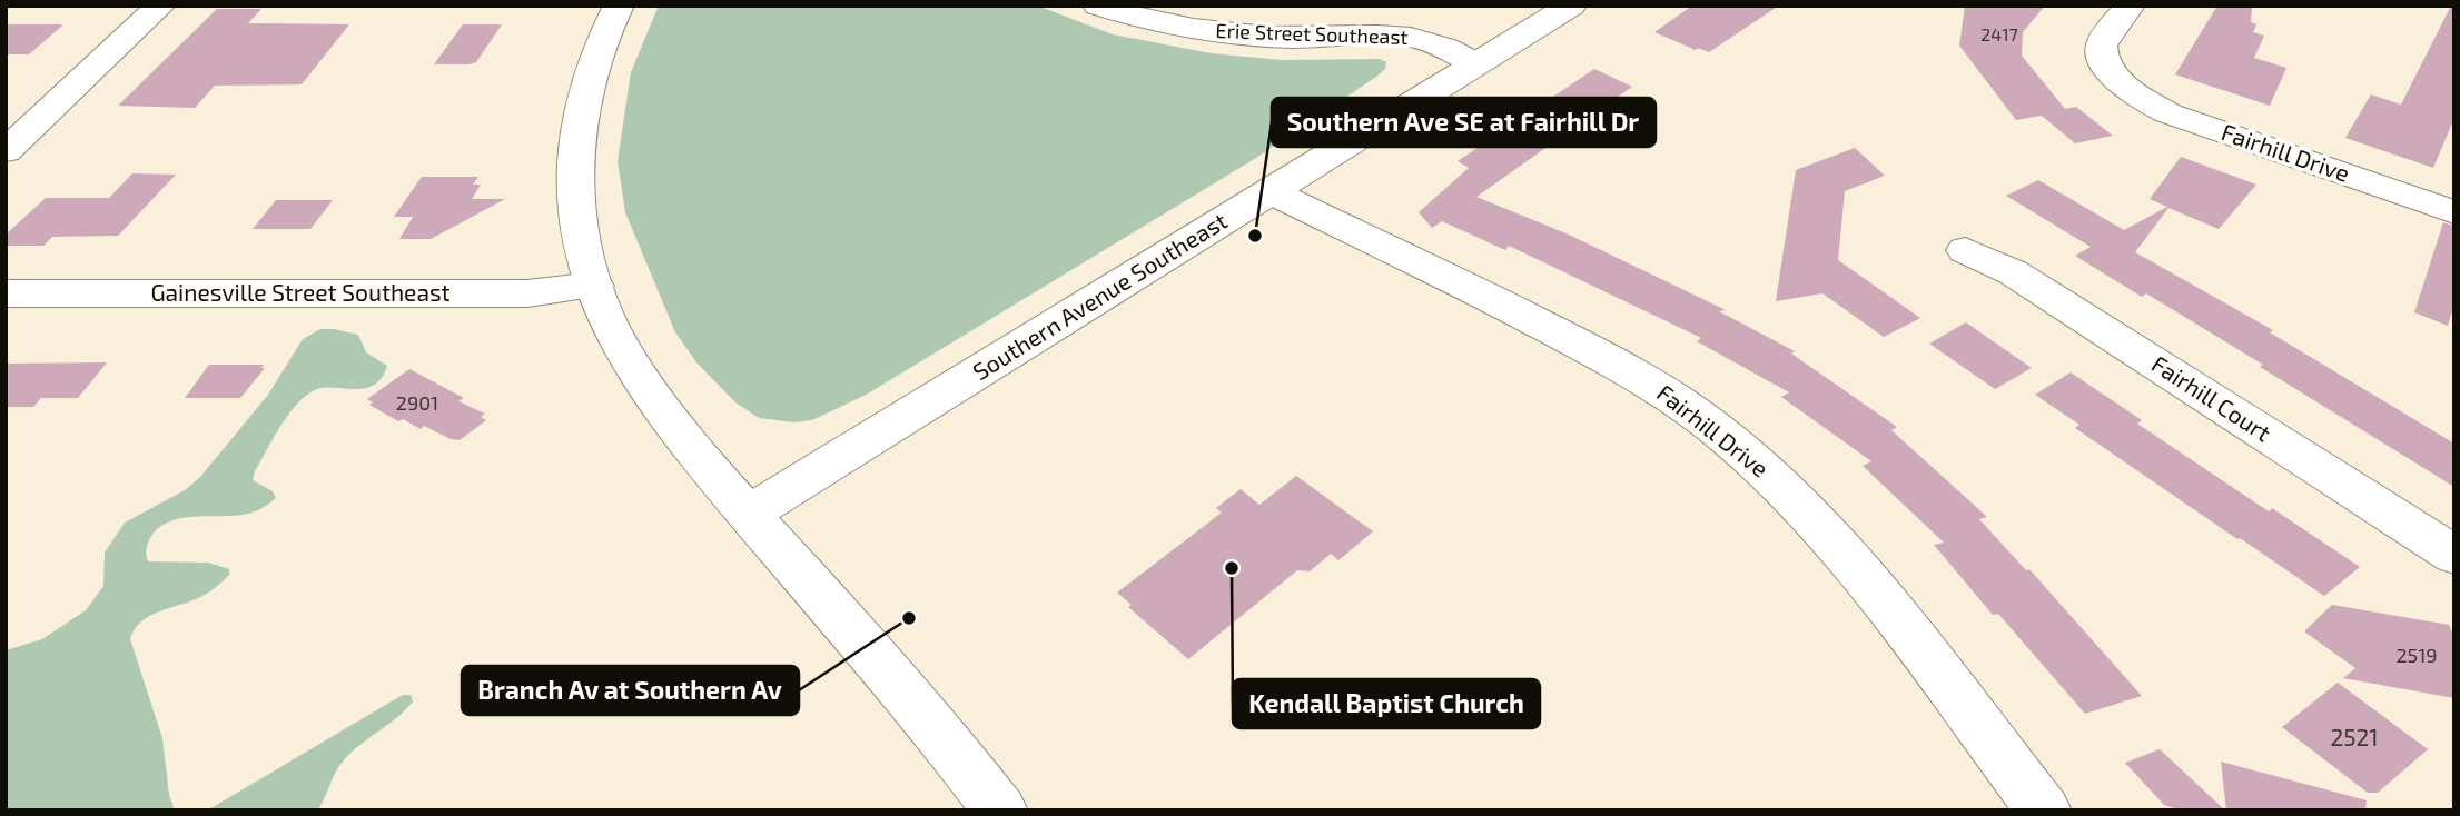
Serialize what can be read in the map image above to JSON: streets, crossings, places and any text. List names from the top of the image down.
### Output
{
  "streets": {
    "main road": [
      "Erie Street Southeast",
      "Fairhill Drive",
      "Gainesville Street Southeast",
      "Southern Avenue Southeast",
      "Fairhill Court"
    ]
  },
  "crossings": [
    ["Erie Street Southeast", "Southern Avenue Southeast"],
    ["Fairhill Drive", "Southern Avenue Southeast"]
  ],
  "places": ["Southern Ave SE at Fairhill Dr", "Kendall Baptist Church", "Branch Av at Southern Av"],
  "house_numbers": [
    "2417",
    "2901",
    "2519",
    "2521"
  ]
}
